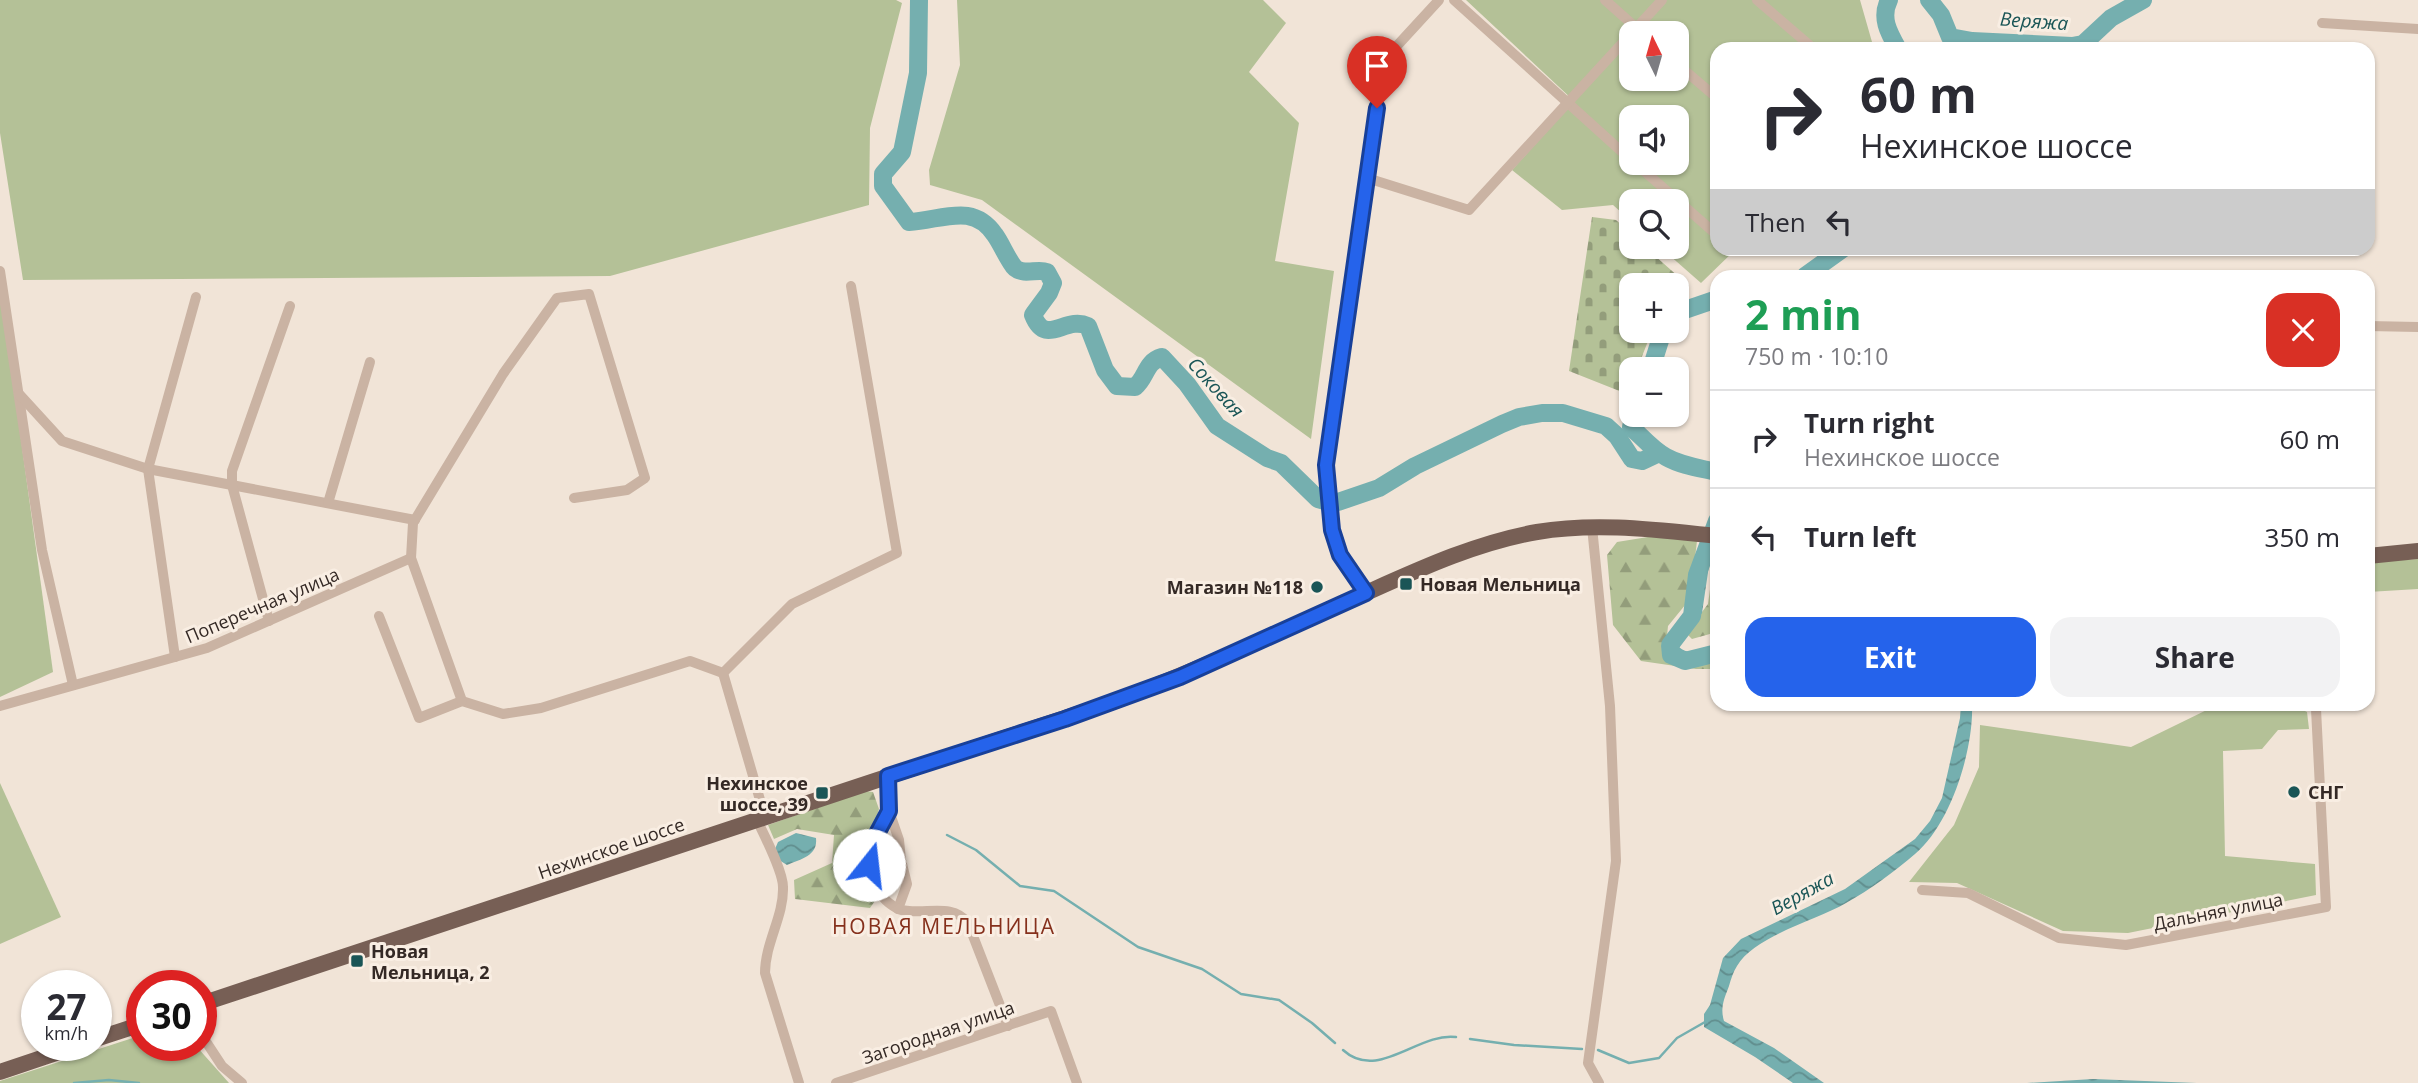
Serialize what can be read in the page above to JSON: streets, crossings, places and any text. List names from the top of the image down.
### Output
{
  "streets": {
    "main road": ["Нехинское шоссе"],
    "street": ["Поперечная улица", "Дальняя улица", "Загородная улица"]
  },
  "districts": ["НОВАЯ МЕЛЬНИЦА"],
  "water": ["Веряжа", "Соковая"],
  "places": {
    "transit": ["Новая Мельница", "Нехинское шоссе, 39", "Новая Мельница, 2"],
    "other": ["Магазин №118", "СНГ"]
  },
  "north": "top",
  "page": {
    "map_buttons": ["+", "−"],
    "turn": ["60 m", "Нехинское шоссе"],
    "then": "Then",
    "heading": ["2 min", "750 m · 10:10"],
    "list": [
      {
        "name": "Turn right",
        "note": "Нехинское шоссе",
        "value": "60 m"
      },
      {
        "name": "Turn left",
        "value": "350 m"
      }
    ],
    "buttons": ["Exit", "Share"],
    "speed": "27 km/h",
    "limit": "30"
  }
}
